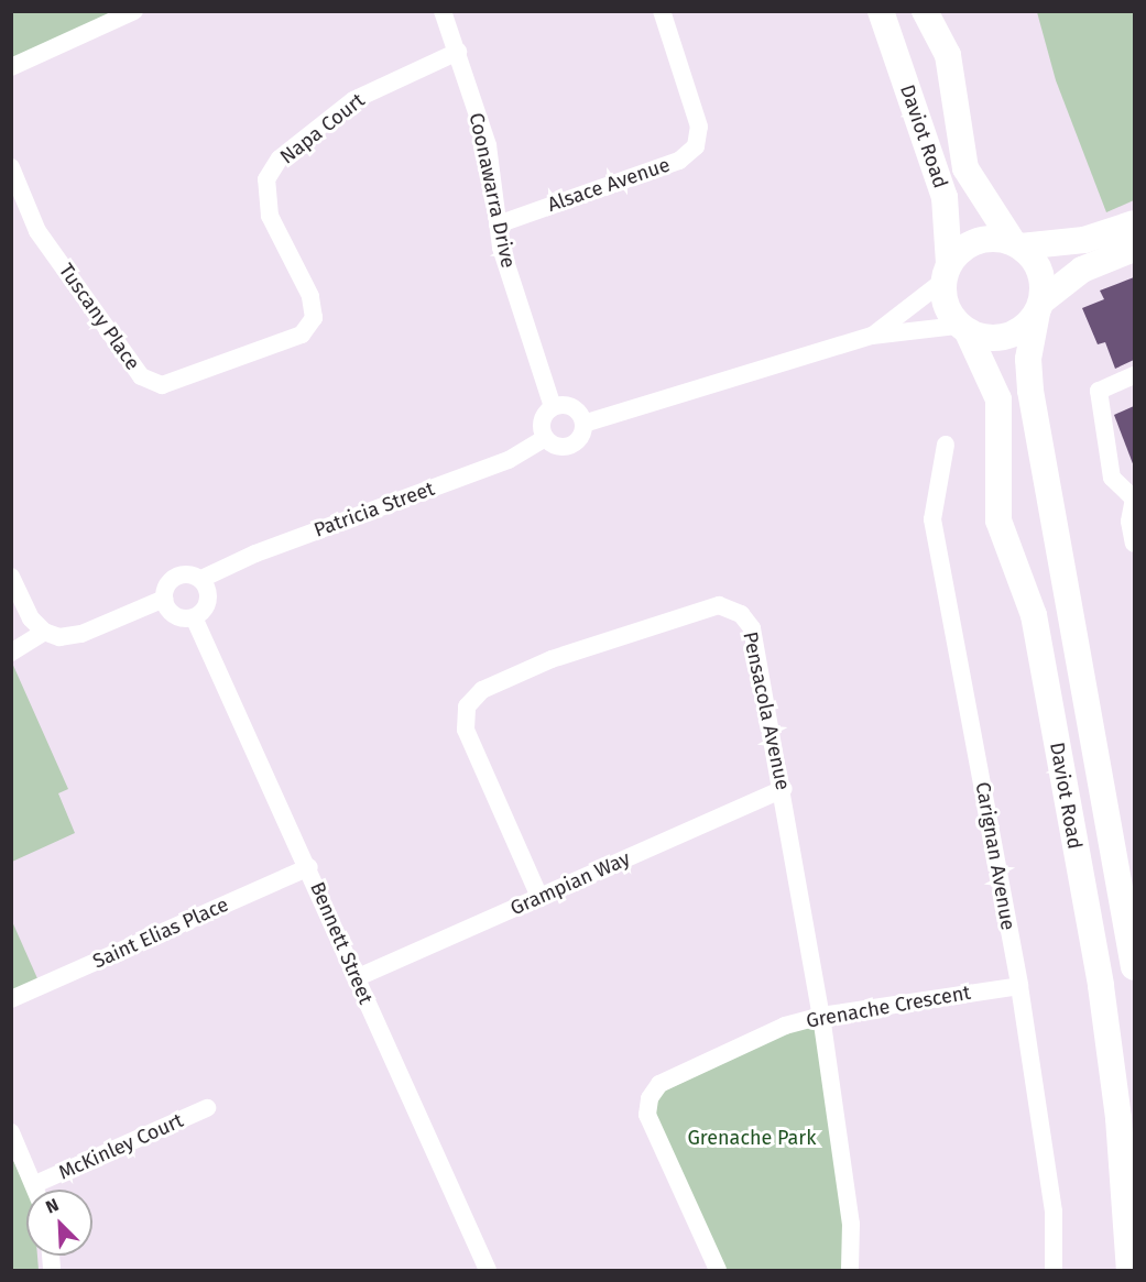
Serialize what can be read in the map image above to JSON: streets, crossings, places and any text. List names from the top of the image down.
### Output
{
  "streets": {
    "street": [
      "Napa Court",
      "Daviot Road",
      "Alsace Avenue",
      "Coonawarra Drive",
      "Tuscany Place",
      "Patricia Street",
      "Pensacola Avenue",
      "Carignan Avenue",
      "Grampian Way",
      "Saint Elias Place",
      "Bennett Street",
      "Grenache Crescent",
      "McKinley Court"
    ]
  },
  "crossings": [
    ["Napa Court", "Coonawarra Drive"],
    ["Napa Court", "Tuscany Place"],
    ["Alsace Avenue", "Coonawarra Drive"],
    ["Coonawarra Drive", "Patricia Street"],
    ["Patricia Street", "Bennett Street"],
    ["Pensacola Avenue", "Grampian Way"],
    ["Pensacola Avenue", "Grenache Crescent"],
    ["Carignan Avenue", "Grenache Crescent"],
    ["Grampian Way", "Bennett Street"],
    ["Saint Elias Place", "Bennett Street"]
  ],
  "parks": ["Grenache Park"],
  "north": "top left"
}
